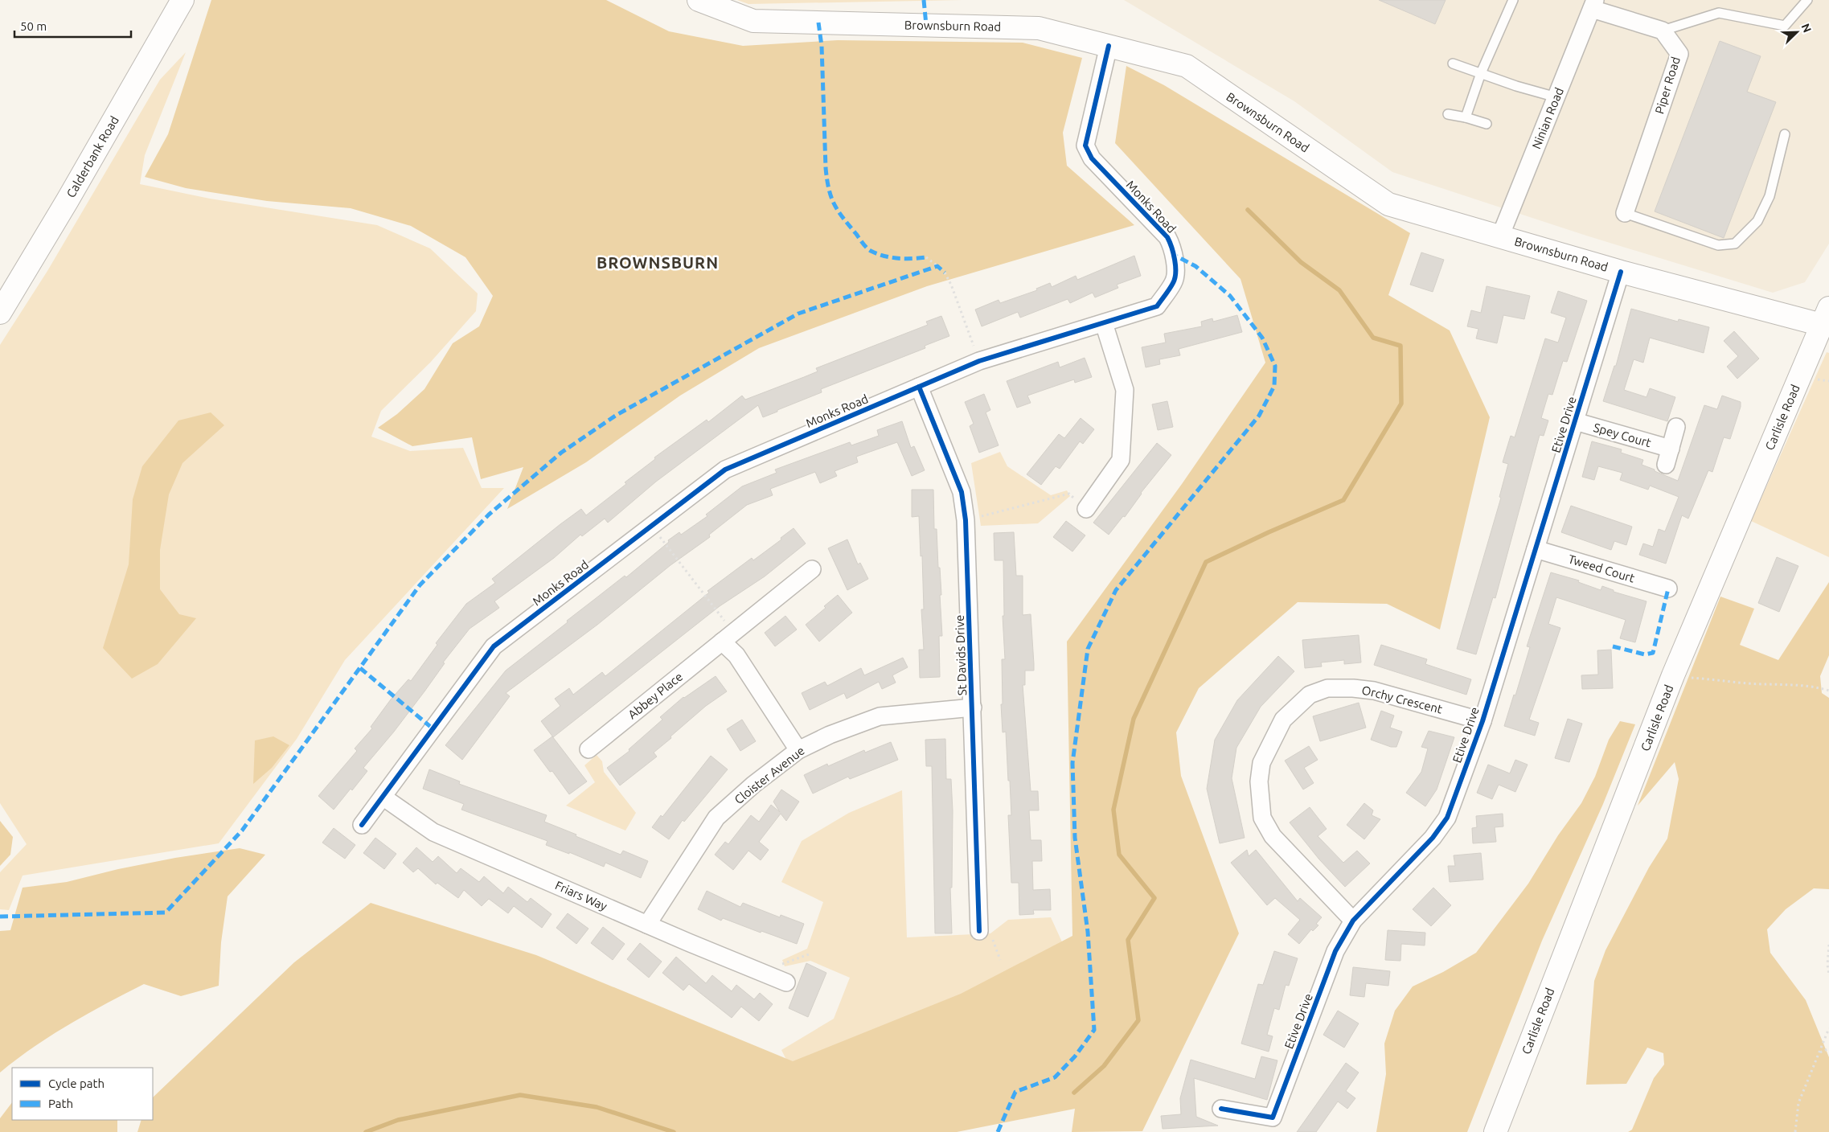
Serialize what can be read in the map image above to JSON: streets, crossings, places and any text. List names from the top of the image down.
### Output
{
  "streets": {
    "main road": ["Brownsburn Road", "Calderbank Road", "Carlisle Road"],
    "street": [
      "Piper Road",
      "Ninian Road",
      "Monks Road",
      "Etive Drive",
      "Spey Court",
      "Tweed Court",
      "St Davids Drive",
      "Abbey Place",
      "Orchy Crescent",
      "Cloister Avenue",
      "Friars Way"
    ]
  },
  "crossings": [
    ["Brownsburn Road", "Ninian Road"],
    ["Brownsburn Road", "Monks Road"],
    ["Brownsburn Road", "Carlisle Road"],
    ["Brownsburn Road", "Etive Drive"],
    ["Monks Road", "St Davids Drive"],
    ["Monks Road", "Friars Way"],
    ["Etive Drive", "Spey Court"],
    ["Etive Drive", "Tweed Court"],
    ["Etive Drive", "Orchy Crescent"],
    ["St Davids Drive", "Cloister Avenue"],
    ["Cloister Avenue", "Friars Way"]
  ],
  "districts": ["BROWNSBURN"],
  "legend": ["Cycle path", "Path"],
  "scale_bar": "50 m",
  "north": "top right"
}
